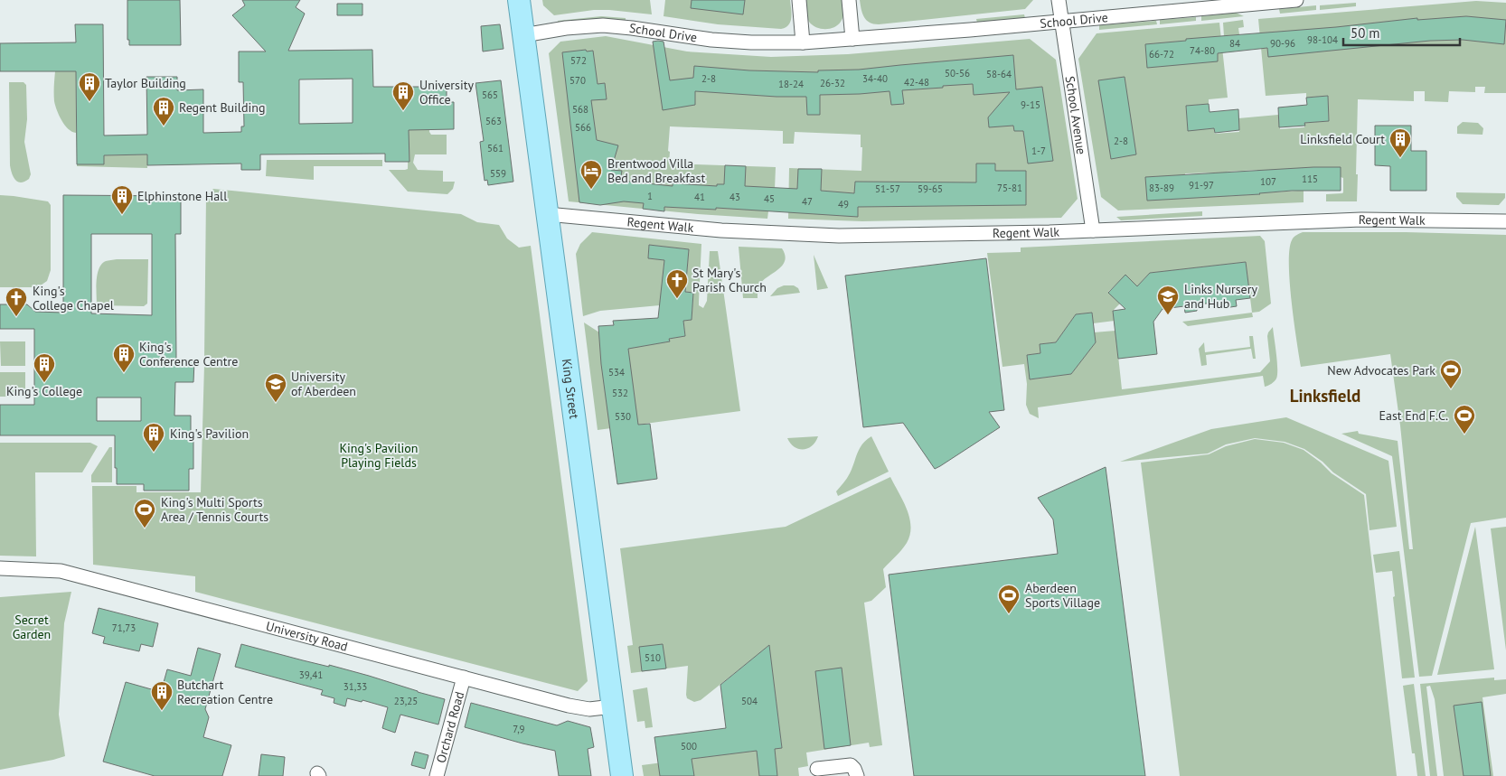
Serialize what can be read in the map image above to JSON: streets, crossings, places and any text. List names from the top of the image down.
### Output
{
  "streets": {
    "main road": ["King Street"],
    "street": [
      "School Drive",
      "School Avenue",
      "Regent Walk",
      "University Road",
      "Orchard Road"
    ]
  },
  "crossings": [
    ["School Drive", "School Avenue"],
    ["School Drive", "King Street"],
    ["School Avenue", "Regent Walk"],
    ["Regent Walk", "King Street"],
    ["King Street", "University Road"],
    ["University Road", "Orchard Road"]
  ],
  "districts": ["Linksfield"],
  "parks": ["King's Pavilion Playing Fields", "Secret Garden"],
  "places": {
    "building": [
      "Taylor Building",
      "University Office",
      "Regent Building",
      "Linksfield Court",
      "Elphinstone Hall",
      "King's Conference Centre",
      "King's College",
      "King's Pavilion",
      "Butchart Recreation Centre"
    ],
    "hotel": ["Brentwood Villa Bed and Breakfast"],
    "church": ["St Mary's Parish Church", "King's College Chapel"],
    "school or university": ["Links Nursery and Hub", "University of Aberdeen"],
    "sports": [
      "New Advocates Park",
      "East End F.C.",
      "King's Multi Sports Area / Tennis Courts",
      "Aberdeen Sports Village"
    ]
  },
  "house_numbers": [
    "98-104",
    "84",
    "90-96",
    "74-80",
    "66-72",
    "572",
    "50-56",
    "58-64",
    "2-8",
    "34-40",
    "570",
    "42-48",
    "26-32",
    "18-24",
    "565",
    "9-15",
    "568",
    "563",
    "566",
    "2-8",
    "561",
    "1-7",
    "559",
    "115",
    "107",
    "91-97",
    "75-81",
    "83-89",
    "51-57",
    "59-65",
    "1",
    "41",
    "43",
    "45",
    "47",
    "49",
    "534",
    "532",
    "530",
    "71,73",
    "510",
    "39,41",
    "31,33",
    "23,25",
    "504",
    "7,9",
    "500"
  ],
  "scale_bar": "50 m"
}
